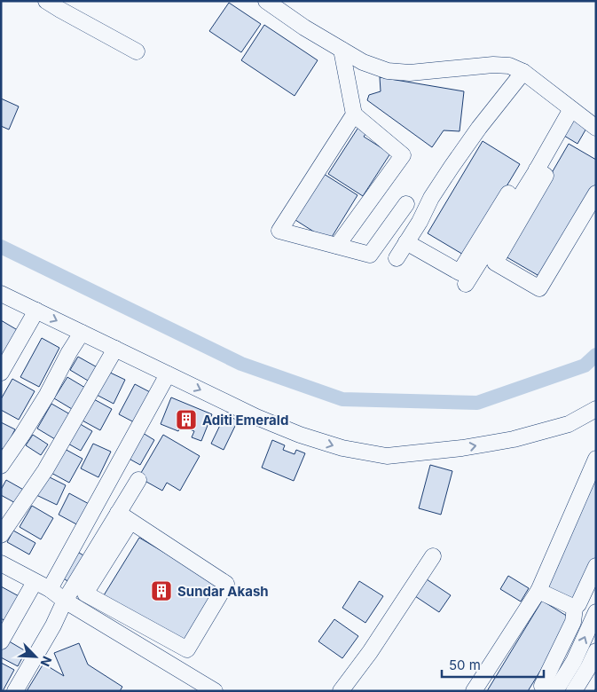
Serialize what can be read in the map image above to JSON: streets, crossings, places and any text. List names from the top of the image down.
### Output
{
  "places": {
    "building": ["Aditi Emerald", "Sundar Akash"]
  },
  "scale_bar": "50 m",
  "north": "bottom right"
}
